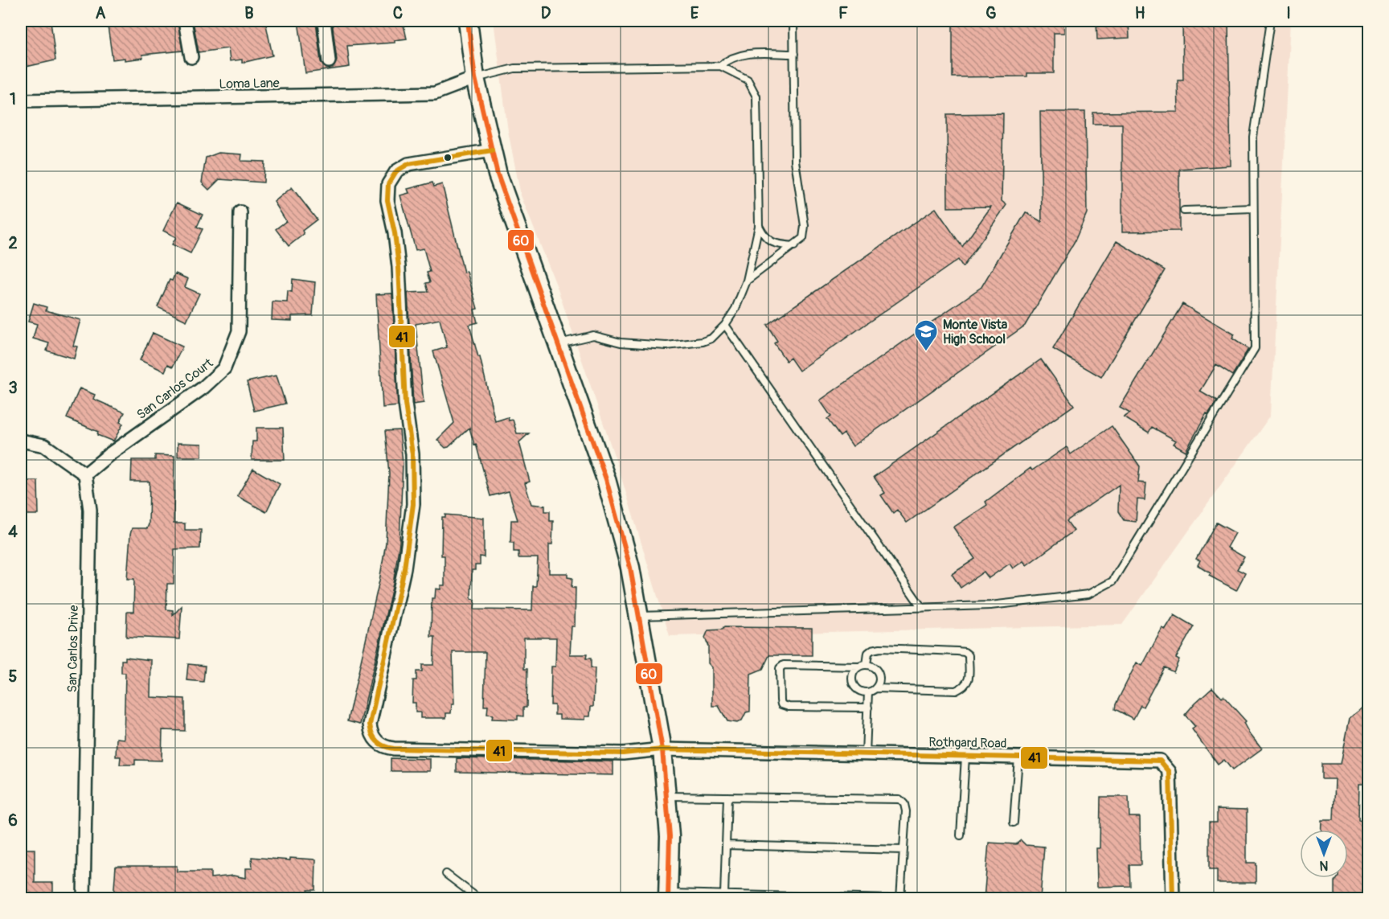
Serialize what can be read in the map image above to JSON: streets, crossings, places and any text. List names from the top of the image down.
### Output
{
  "streets": {
    "street": [
      "Loma Lane",
      "San Carlos Court",
      "San Carlos Drive",
      "Rothgard Road"
    ]
  },
  "crossings": [
    ["San Carlos Court", "San Carlos Drive"]
  ],
  "places": {
    "school or university": ["Monte Vista High School"]
  },
  "lines": ["transit line 60", "transit line 41"],
  "north": "bottom",
  "grid": {
    "columns": [
      "A",
      "B",
      "C",
      "D",
      "E",
      "F",
      "G",
      "H",
      "I"
    ],
    "rows": [
      "1",
      "2",
      "3",
      "4",
      "5",
      "6"
    ]
  }
}
